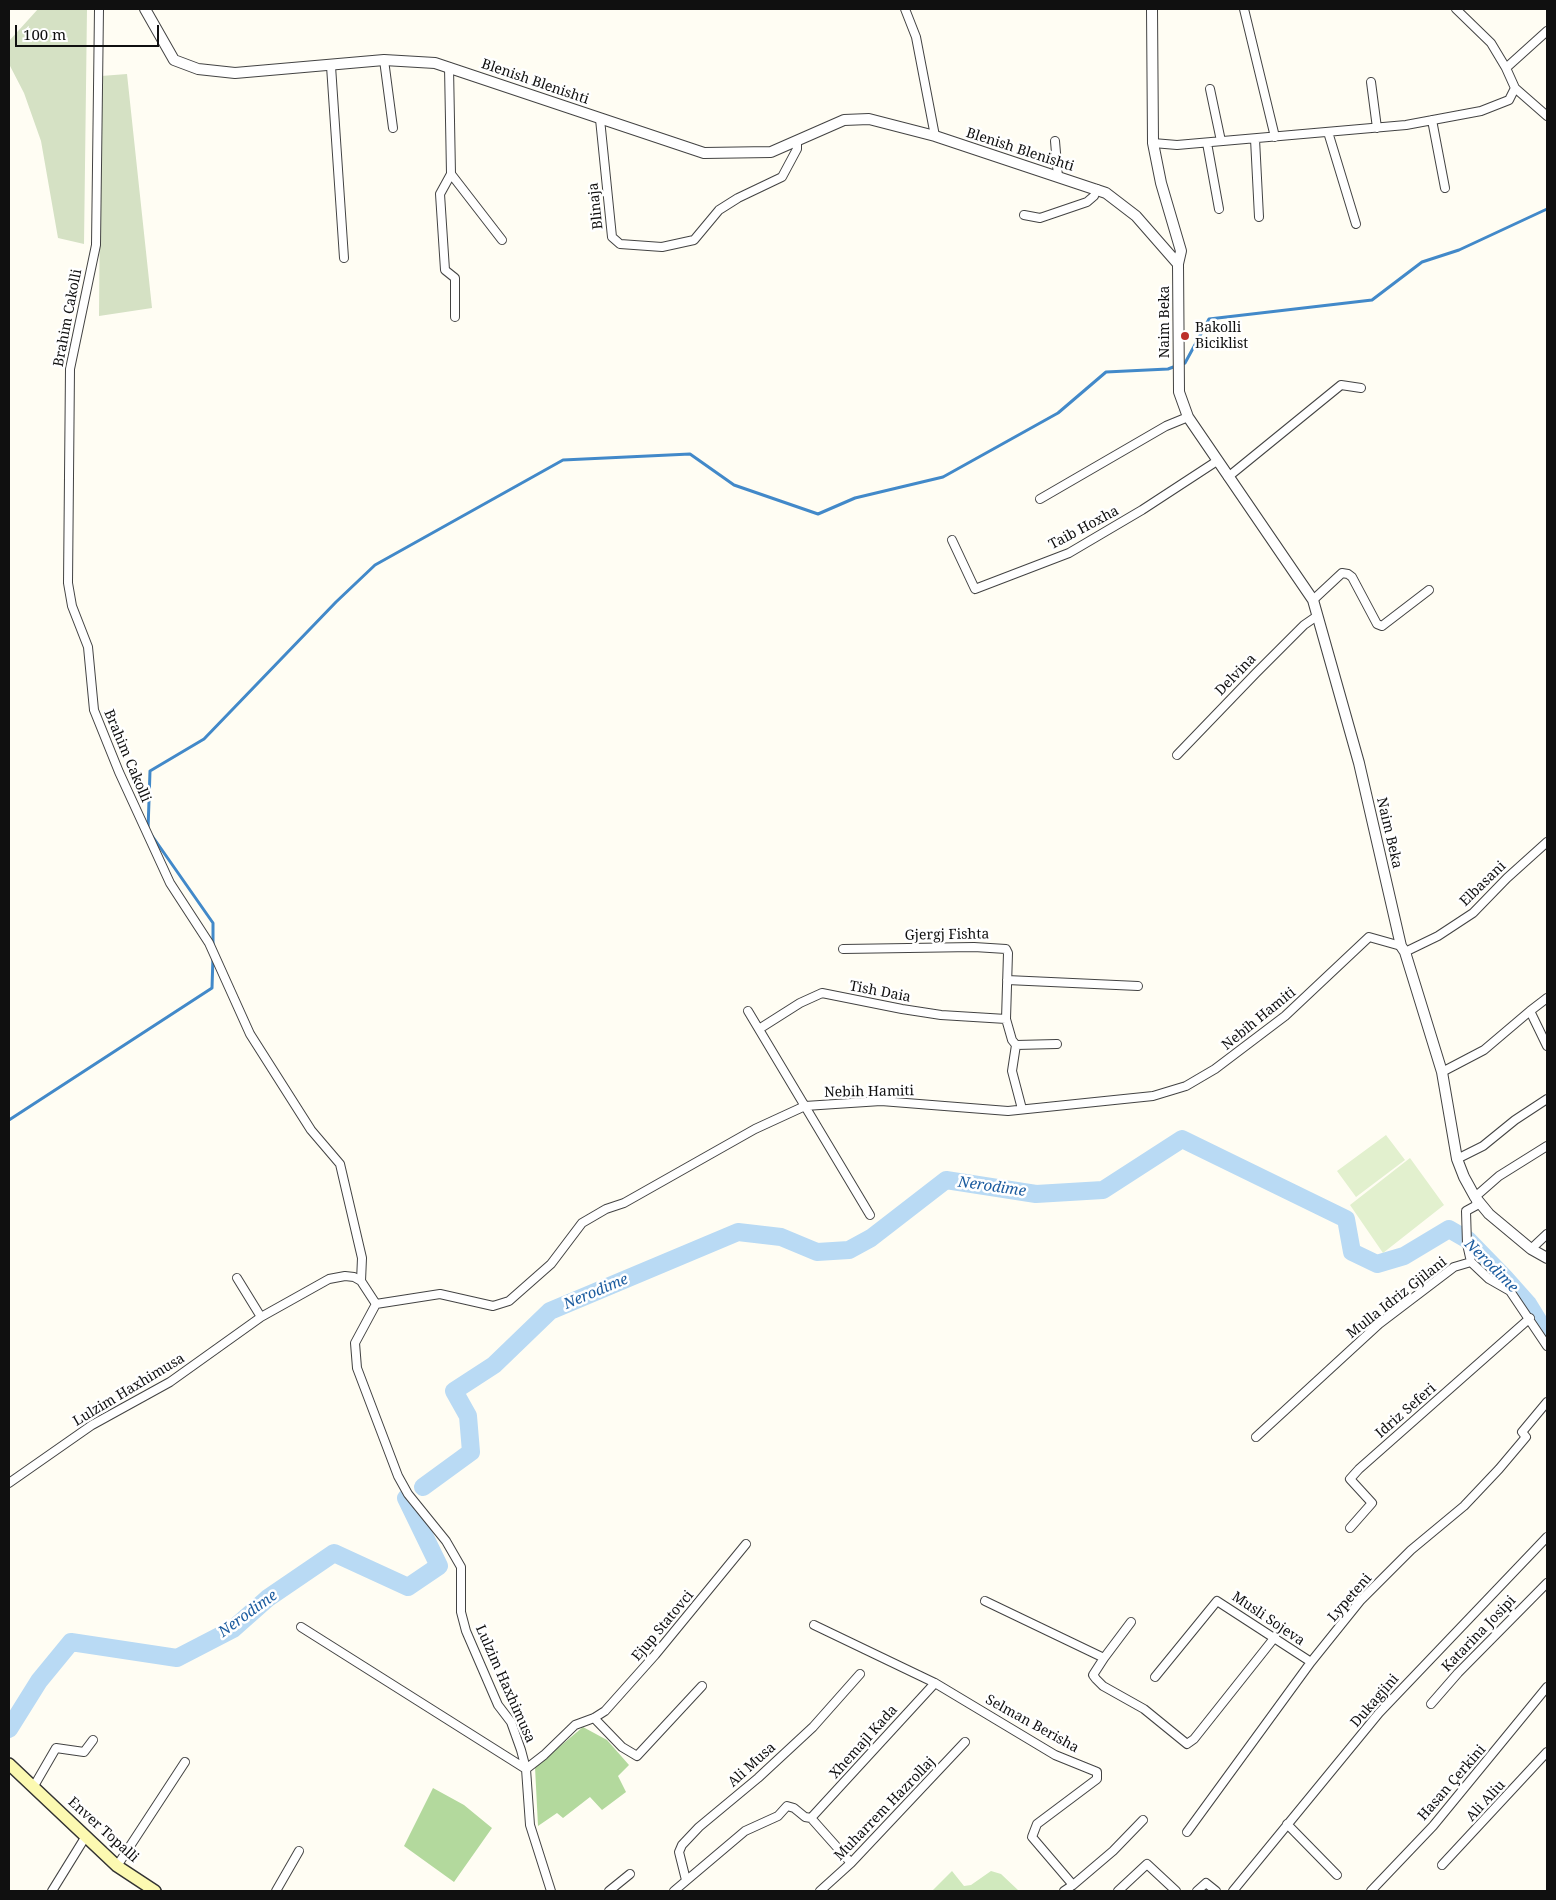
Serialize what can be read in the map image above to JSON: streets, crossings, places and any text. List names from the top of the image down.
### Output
{
  "streets": {
    "main road": ["Enver Topalli"],
    "street": [
      "Blenish Blenishti",
      "Blinaja",
      "Brahim Cakolli",
      "Naim Beka",
      "Taib Hoxha",
      "Delvina",
      "Elbasani",
      "Gjergj Fishta",
      "Tish Daia",
      "Nebih Hamiti",
      "Mulla Idriz Gjilani",
      "Lulzim Haxhimusa",
      "Idriz Seferi",
      "Lypeteni",
      "Musli Sojeva",
      "Ejup Statovci",
      "Katarina Josipi",
      "Dukagjini",
      "Selman Berisha",
      "Xhemajl Kada",
      "Ali Musa",
      "Hasan Çerkini",
      "Ali Aliu",
      "Muharrem Hazrollaj"
    ]
  },
  "crossings": [
    ["Blenish Blenishti", "Blinaja"],
    ["Blenish Blenishti", "Naim Beka"],
    ["Brahim Cakolli", "Lulzim Haxhimusa"],
    ["Naim Beka", "Taib Hoxha"],
    ["Naim Beka", "Delvina"],
    ["Naim Beka", "Elbasani"],
    ["Naim Beka", "Nebih Hamiti"],
    ["Elbasani", "Nebih Hamiti"],
    ["Gjergj Fishta", "Tish Daia"],
    ["Nebih Hamiti", "Lulzim Haxhimusa"],
    ["Lulzim Haxhimusa", "Ejup Statovci"],
    ["Lypeteni", "Musli Sojeva"],
    ["Selman Berisha", "Xhemajl Kada"]
  ],
  "water": ["Nerodime"],
  "places": ["Bakolli Biciklist"],
  "scale_bar": "100 m"
}
